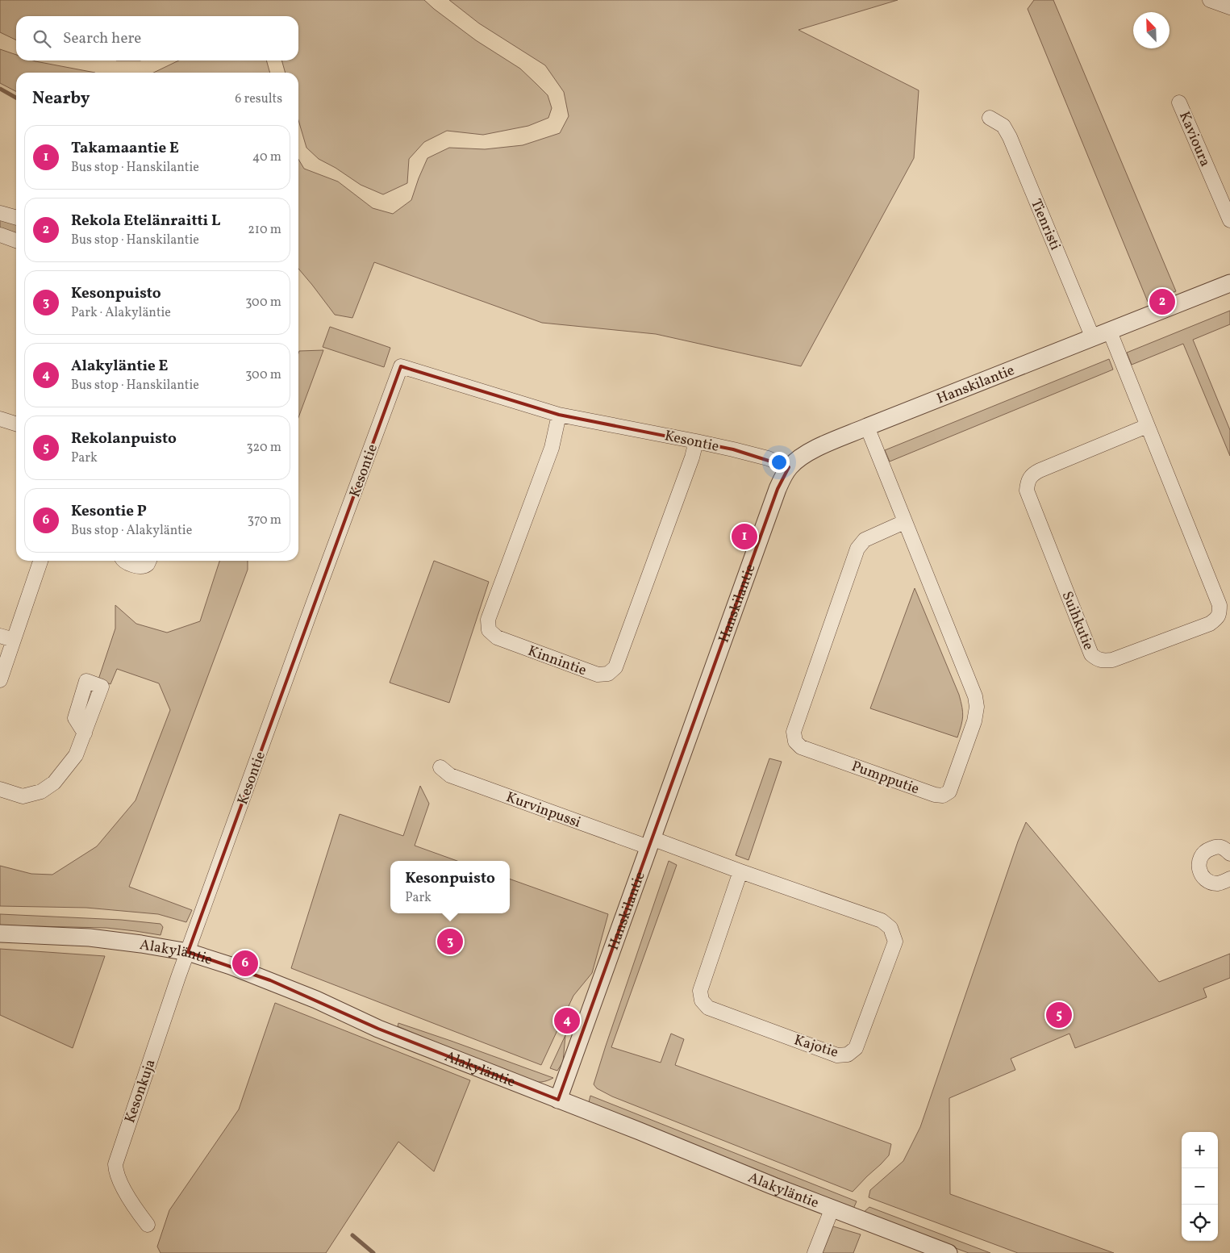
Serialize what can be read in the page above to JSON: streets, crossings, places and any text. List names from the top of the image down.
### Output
{
  "streets": {
    "street": [
      "Kavioura",
      "Tienristi",
      "Hanskilantie",
      "Kesontie",
      "Suihkutie",
      "Kinnintie",
      "Pumpputie",
      "Kurvinpussi",
      "Alakyläntie",
      "Kajotie",
      "Kesonkuja"
    ]
  },
  "crossings": [
    ["Tienristi", "Hanskilantie"],
    ["Hanskilantie", "Kesontie"],
    ["Hanskilantie", "Suihkutie"],
    ["Hanskilantie", "Pumpputie"],
    ["Hanskilantie", "Kurvinpussi"],
    ["Hanskilantie", "Alakyläntie"],
    ["Hanskilantie", "Kajotie"],
    ["Kesontie", "Kinnintie"],
    ["Kesontie", "Alakyläntie"],
    ["Kesontie", "Kesonkuja"],
    ["Kurvinpussi", "Kajotie"],
    ["Alakyläntie", "Kesonkuja"]
  ],
  "north": "top left",
  "page": {
    "search": "Search here",
    "heading": ["Nearby", "6 results"],
    "list": [
      {
        "mark": "1",
        "name": "Takamaantie E",
        "note": "Bus stop · Hanskilantie",
        "value": "40 m"
      },
      {
        "mark": "2",
        "name": "Rekola Etelänraitti L",
        "note": "Bus stop · Hanskilantie",
        "value": "210 m"
      },
      {
        "mark": "3",
        "name": "Kesonpuisto",
        "note": "Park · Alakyläntie",
        "value": "300 m"
      },
      {
        "mark": "4",
        "name": "Alakyläntie E",
        "note": "Bus stop · Hanskilantie",
        "value": "300 m"
      },
      {
        "mark": "5",
        "name": "Rekolanpuisto",
        "note": "Park",
        "value": "320 m"
      },
      {
        "mark": "6",
        "name": "Kesontie P",
        "note": "Bus stop · Alakyläntie",
        "value": "370 m"
      }
    ],
    "pins": [
      "2",
      "1",
      "3",
      "6",
      "5",
      "4"
    ],
    "popup": ["Kesonpuisto", "Park"],
    "map_buttons": ["+", "−"]
  }
}
